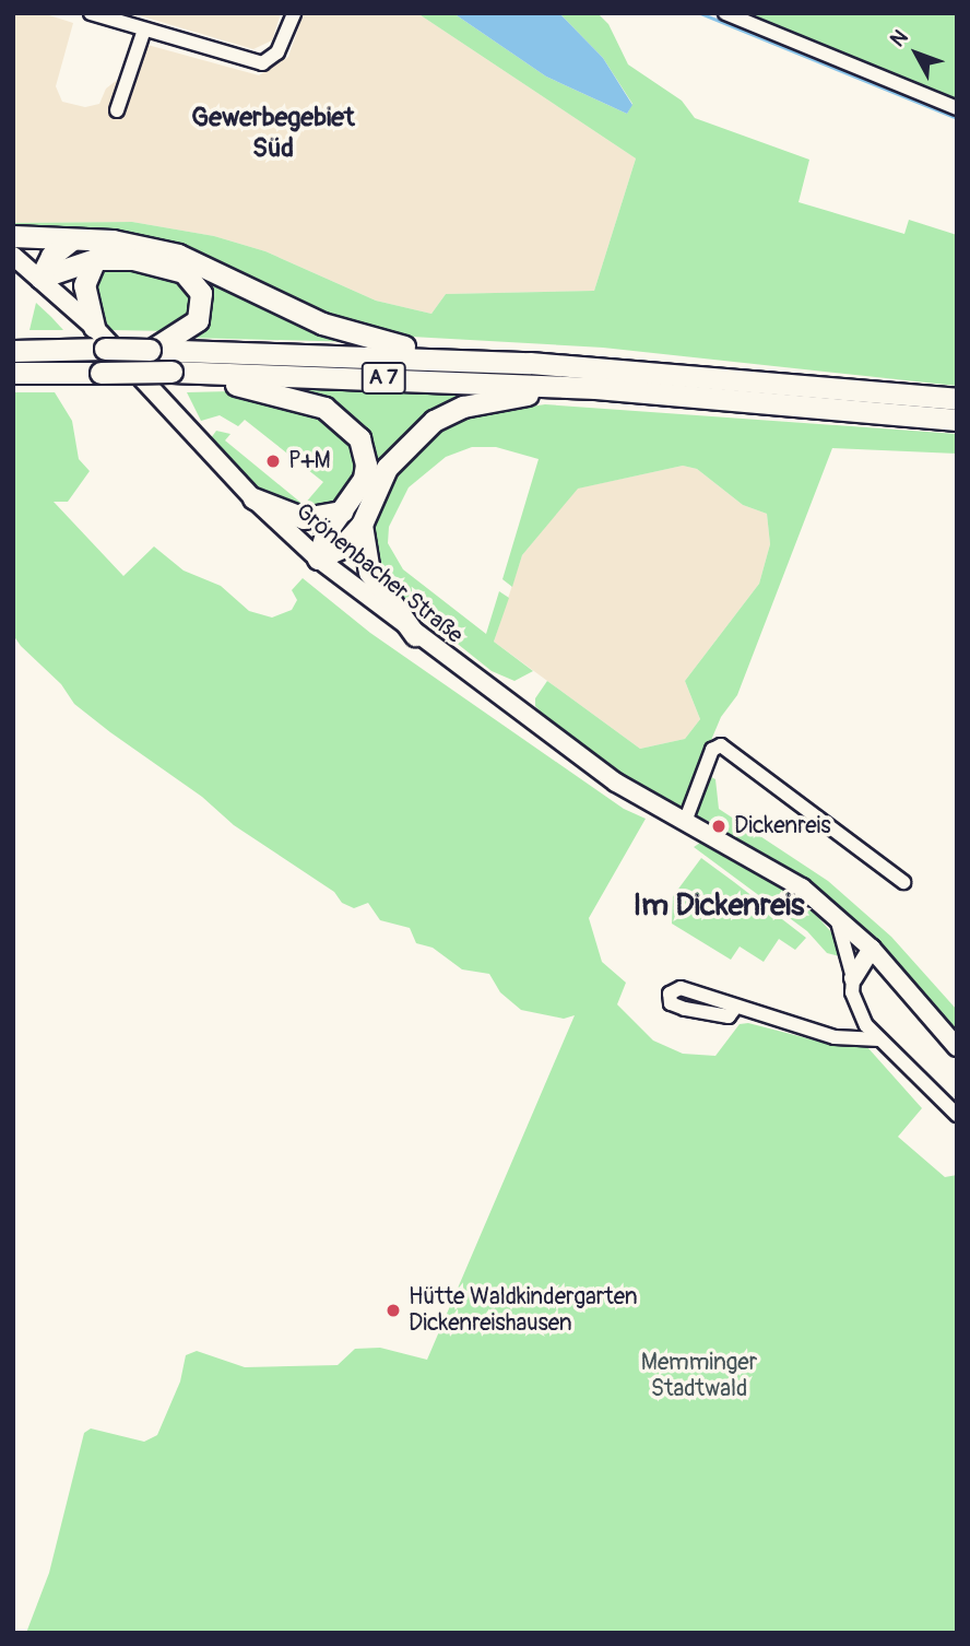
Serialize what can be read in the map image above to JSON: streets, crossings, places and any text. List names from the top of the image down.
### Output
{
  "streets": {
    "highway": ["A 7"],
    "main road": ["Grönenbacher Straße"]
  },
  "crossings": [
    ["A 7", "Grönenbacher Straße"]
  ],
  "districts": ["Gewerbegebiet Süd", "Im Dickenreis"],
  "parks": ["Memminger Stadtwald"],
  "places": ["P+M", "Dickenreis", "Hütte Waldkindergarten Dickenreishausen"],
  "north": "top left"
}
